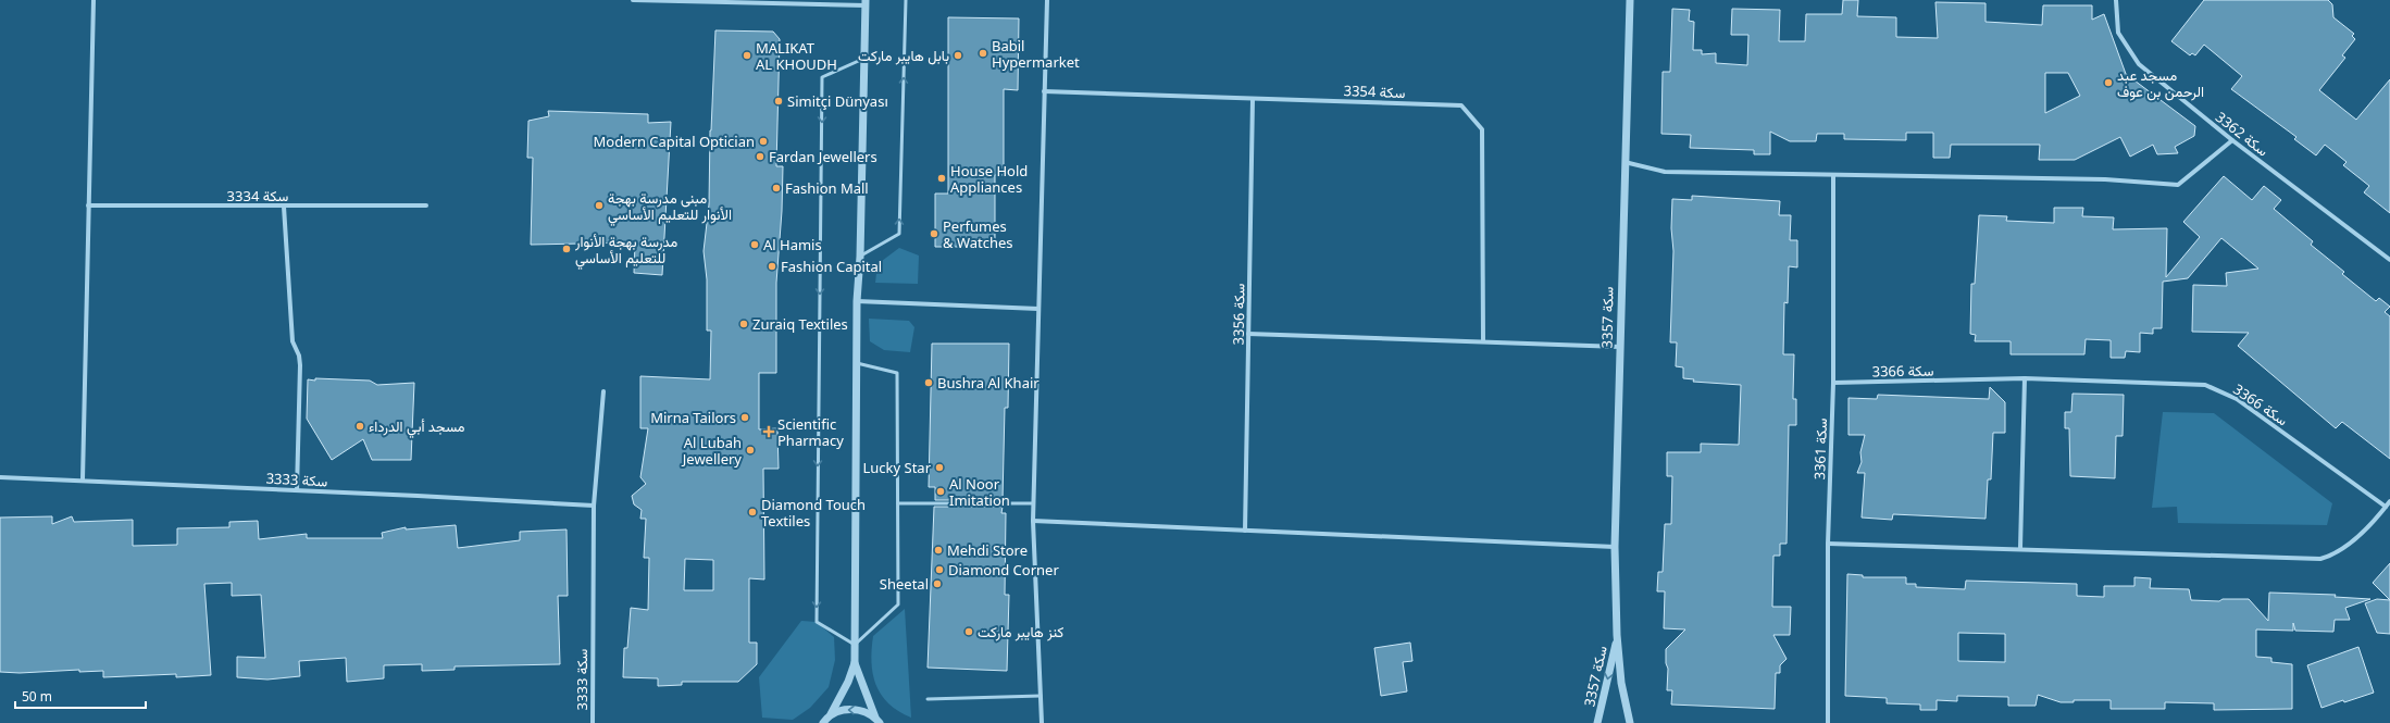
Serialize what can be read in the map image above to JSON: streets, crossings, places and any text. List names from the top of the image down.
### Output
{
  "streets": {
    "street": [
      "سكة 3354",
      "سكة 3362",
      "سكة 3334",
      "سكة 3356",
      "سكة 3357",
      "سكة 3366",
      "سكة 3361",
      "سكة 3333"
    ]
  },
  "crossings": [
    ["سكة 3354", "سكة 3356"],
    ["سكة 3366", "سكة 3361"]
  ],
  "places": {
    "other": [
      "Babil Hypermarket",
      "MALIKAT AL KHOUDH",
      "بابل هايبر ماركت",
      "مسجد عبد الرحمن بن عوف",
      "Simitçi Dünyası",
      "Modern Capital Optician",
      "Fardan Jewellers",
      "House Hold Appliances",
      "Fashion Mall",
      "مبنى مدرسة بهجة الأنوار للتعليم الأساسي",
      "Perfumes & Watches",
      "Al Hamis",
      "مدرسة بهجة الأنوار للتعليم الأساسي",
      "Fashion Capital",
      "Zuraiq Textiles",
      "Bushra Al Khair",
      "Mirna Tailors",
      "مسجد أبي الدرداء",
      "Al Lubah Jewellery",
      "Lucky Star",
      "Al Noor Imitation",
      "Diamond Touch Textiles",
      "Mehdi Store",
      "Diamond Corner",
      "Sheetal",
      "كنز هايبر ماركت"
    ],
    "health": ["Scientific Pharmacy"]
  },
  "scale_bar": "50 m"
}
